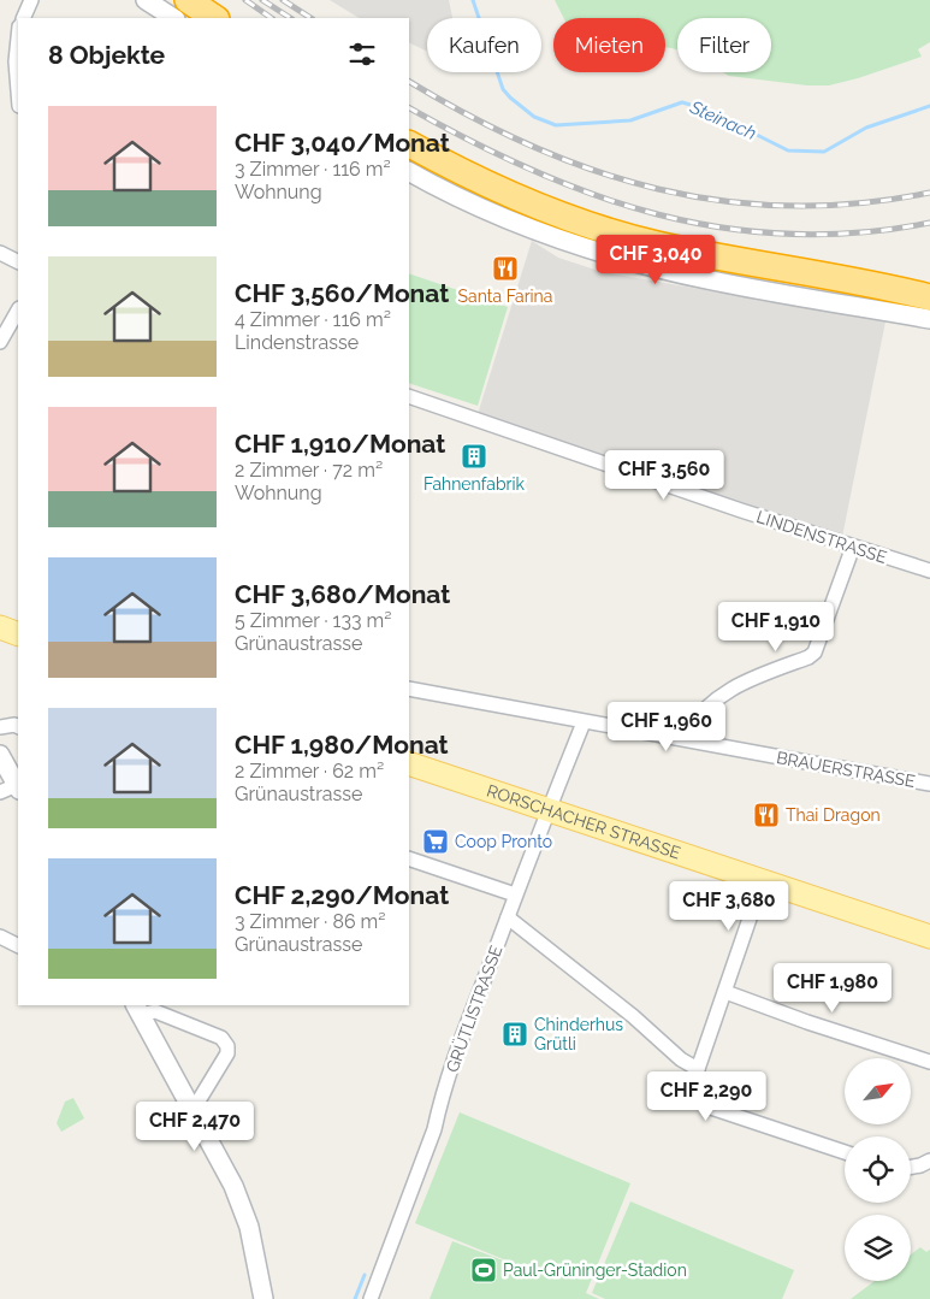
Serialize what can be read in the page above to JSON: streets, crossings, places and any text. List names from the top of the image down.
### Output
{
  "streets": {
    "main road": ["RORSCHACHER STRASSE"],
    "street": ["LINDENSTRASSE", "BRAUERSTRASSE", "GRÜTLISTRASSE"]
  },
  "crossings": [
    ["BRAUERSTRASSE", "GRÜTLISTRASSE"],
    ["RORSCHACHER STRASSE", "GRÜTLISTRASSE"]
  ],
  "water": ["Steinach"],
  "places": {
    "restaurant": ["Santa Farina", "Thai Dragon"],
    "building": ["Fahnenfabrik", "Chinderhus Grütli"],
    "supermarket": ["Coop Pronto"],
    "sports": ["Paul-Grüninger-Stadion"]
  },
  "north": "top right",
  "page": {
    "chip": ["Kaufen", "Mieten", "Filter"],
    "heading": "8 Objekte",
    "list": [
      {
        "name": "CHF 3,040/Monat",
        "note": "3 Zimmer · 116 m² · Wohnung"
      },
      {
        "name": "CHF 3,560/Monat",
        "note": "4 Zimmer · 116 m² · Lindenstrasse"
      },
      {
        "name": "CHF 1,910/Monat",
        "note": "2 Zimmer · 72 m² · Wohnung"
      },
      {
        "name": "CHF 3,680/Monat",
        "note": "5 Zimmer · 133 m² · Grünaustrasse"
      },
      {
        "name": "CHF 1,980/Monat",
        "note": "2 Zimmer · 62 m² · Grünaustrasse"
      },
      {
        "name": "CHF 2,290/Monat",
        "note": "3 Zimmer · 86 m² · Grünaustrasse"
      }
    ],
    "price": [
      "CHF 3,040",
      "CHF 3,560",
      "CHF 1,910",
      "CHF 1,960",
      "CHF 3,680",
      "CHF 1,980",
      "CHF 2,290",
      "CHF 2,470"
    ]
  }
}
